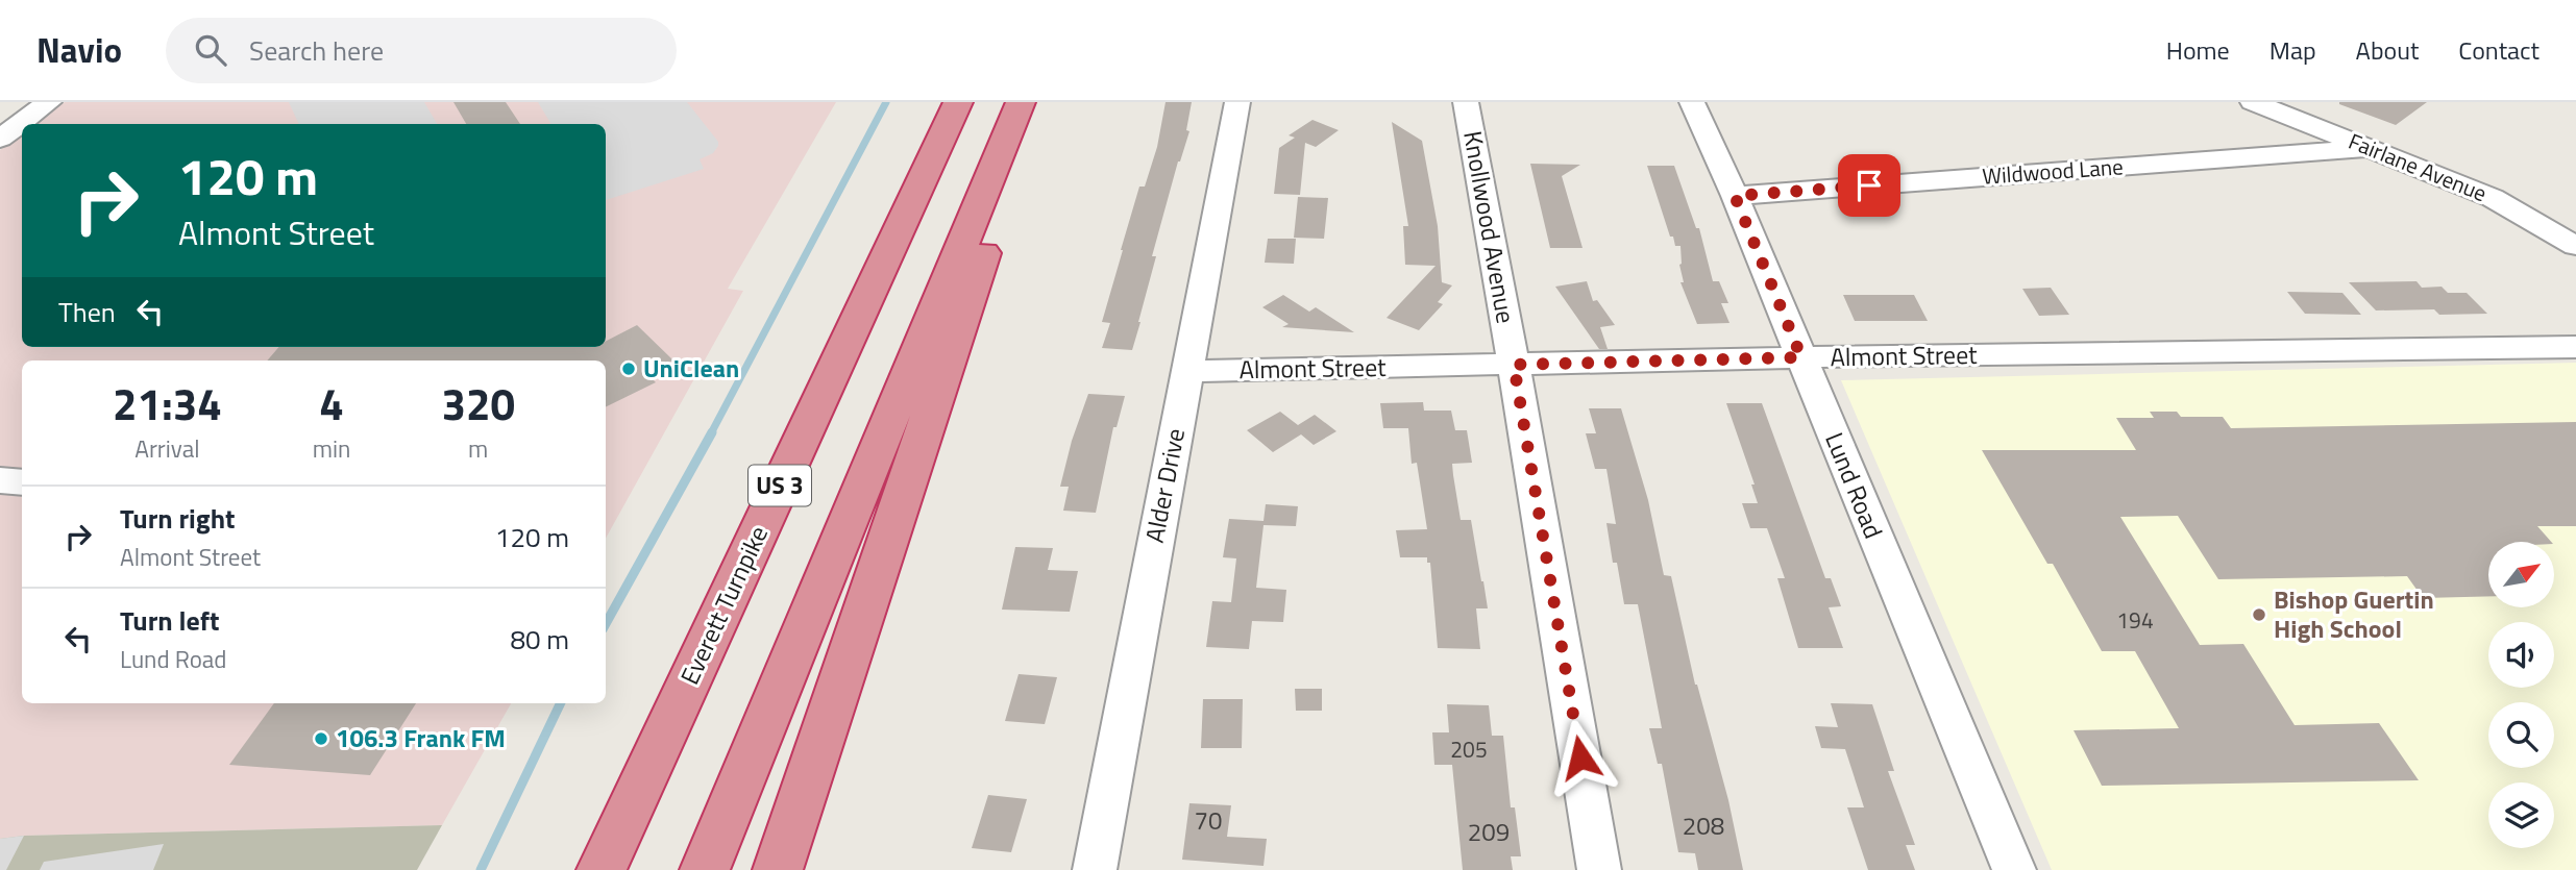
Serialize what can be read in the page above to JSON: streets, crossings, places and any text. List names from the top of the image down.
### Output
{
  "streets": {
    "highway": ["US 3", "Everett Turnpike"],
    "street": [
      "Fairlane Avenue",
      "Wildwood Lane",
      "Knollwood Avenue",
      "Almont Street",
      "Alder Drive",
      "Lund Road"
    ]
  },
  "crossings": [
    ["Fairlane Avenue", "Wildwood Lane"],
    ["Wildwood Lane", "Lund Road"],
    ["Knollwood Avenue", "Almont Street"],
    ["Almont Street", "Alder Drive"],
    ["Almont Street", "Lund Road"]
  ],
  "places": ["UniClean", "Bishop Guertin High School", "106.3 Frank FM"],
  "house_numbers": [
    "194",
    "205",
    "70",
    "208",
    "209"
  ],
  "north": "top right",
  "page": {
    "header": "Navio",
    "search": "Search here",
    "nav": [
      "Home",
      "Map",
      "About",
      "Contact"
    ],
    "turn": ["120 m", "Almont Street"],
    "then": "Then",
    "eta": [
      "21:34",
      "Arrival",
      "4",
      "min",
      "320",
      "m"
    ],
    "list": [
      {
        "name": "Turn right",
        "note": "Almont Street",
        "value": "120 m"
      },
      {
        "name": "Turn left",
        "note": "Lund Road",
        "value": "80 m"
      }
    ]
  }
}
